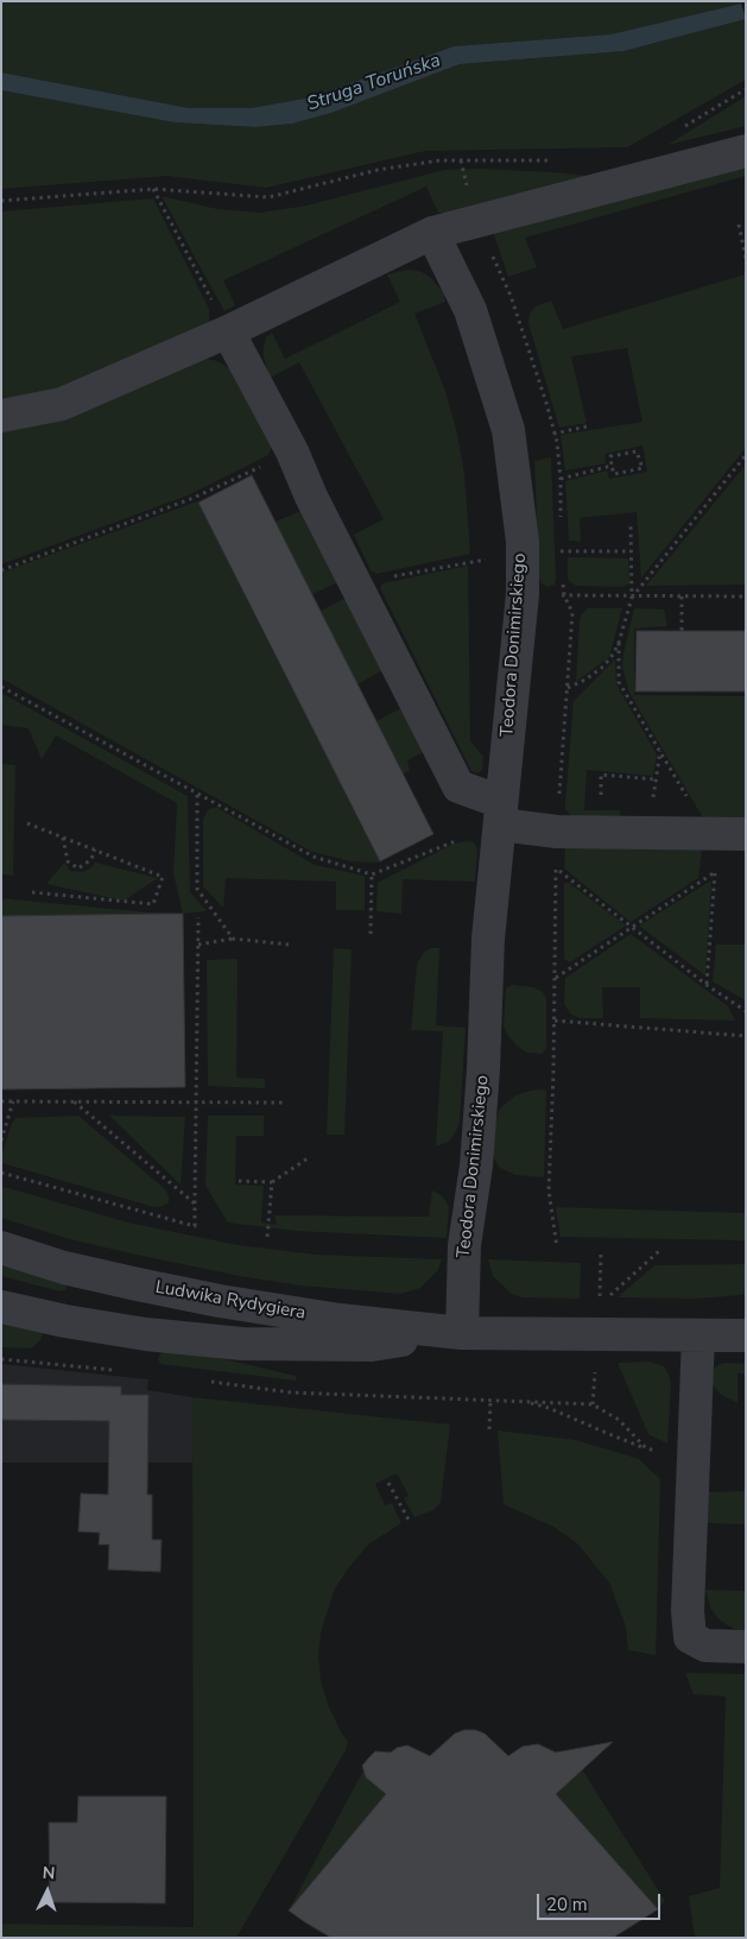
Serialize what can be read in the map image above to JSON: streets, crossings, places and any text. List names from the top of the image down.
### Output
{
  "streets": {
    "street": ["Teodora Donimirskiego", "Ludwika Rydygiera"]
  },
  "crossings": [
    ["Teodora Donimirskiego", "Ludwika Rydygiera"]
  ],
  "water": ["Struga Toruńska"],
  "scale_bar": "20 m",
  "north": "top"
}
